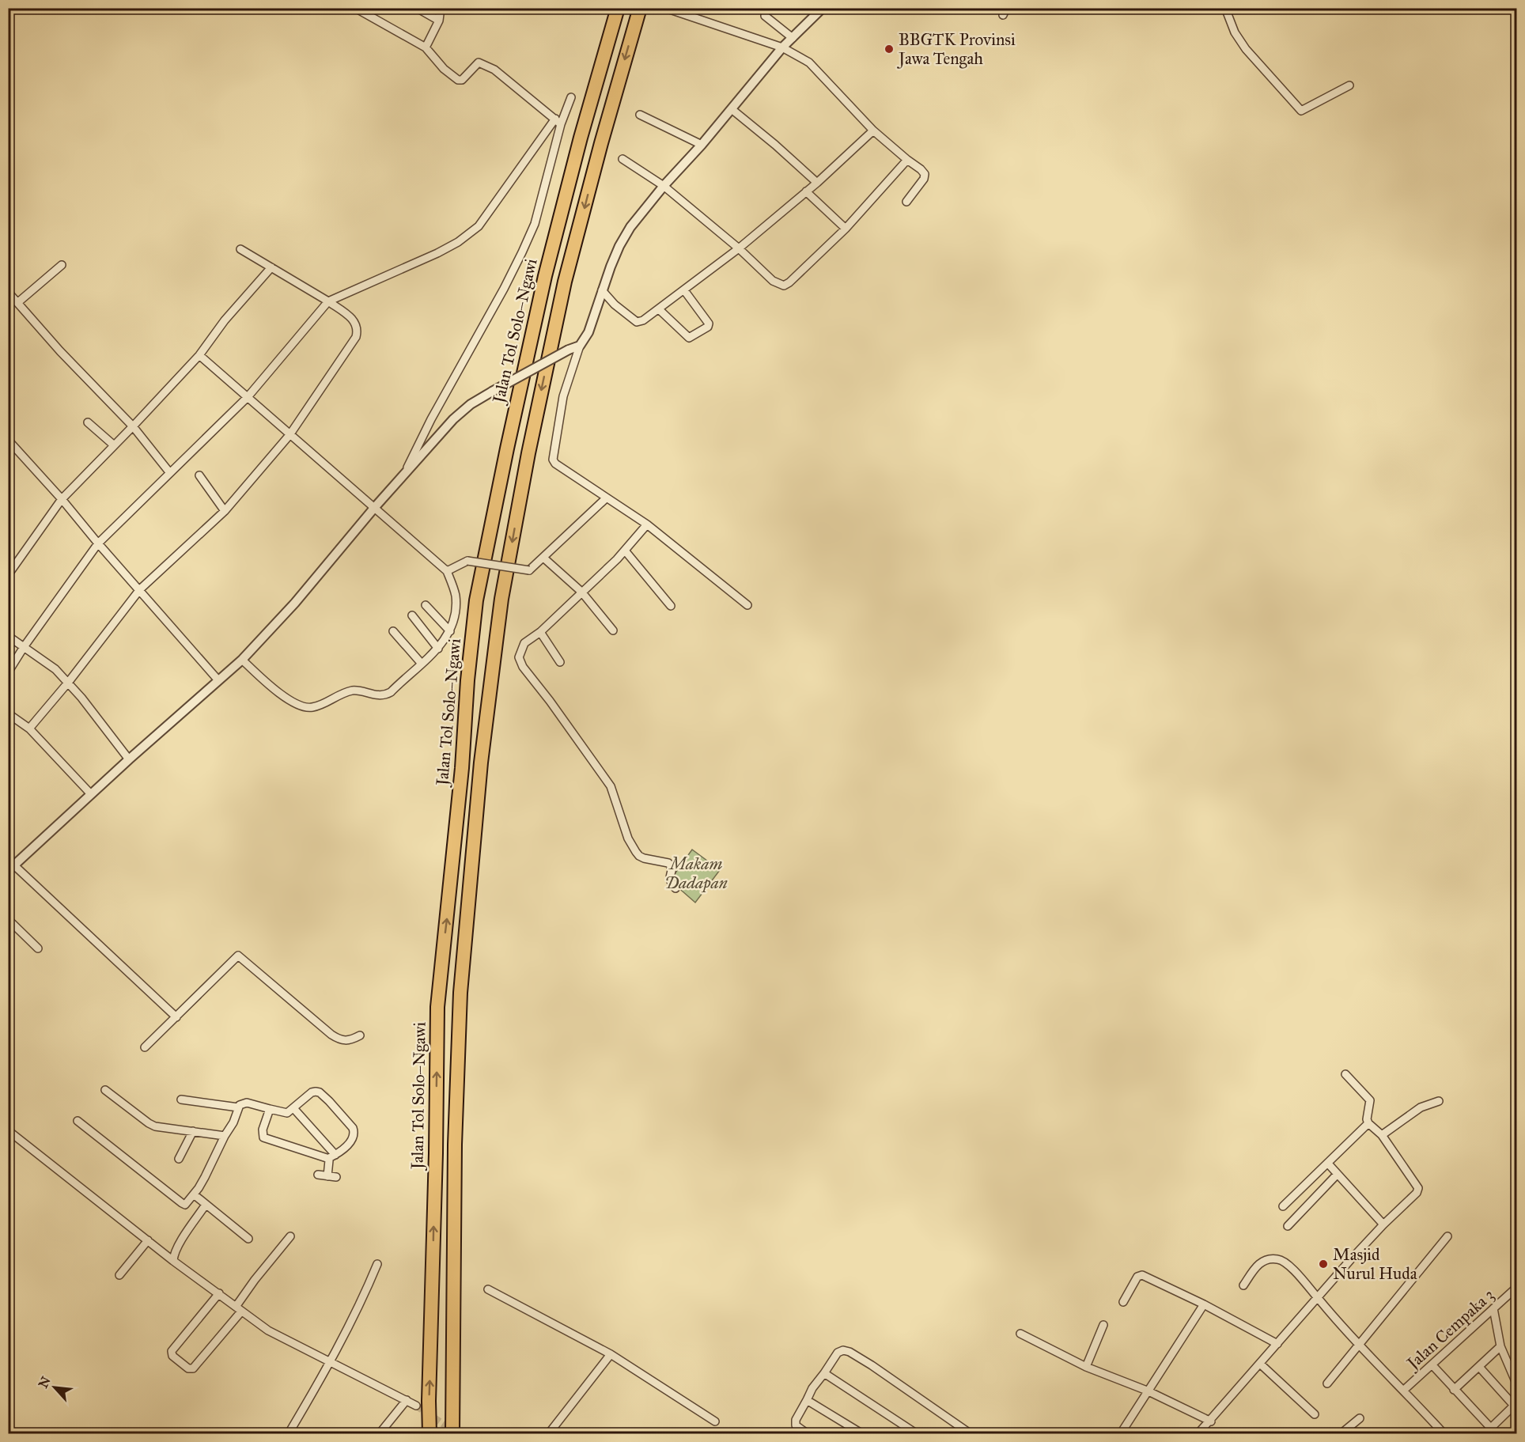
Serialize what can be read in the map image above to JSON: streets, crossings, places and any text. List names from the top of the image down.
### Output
{
  "streets": {
    "highway": ["Jalan Tol Solo–Ngawi"],
    "street": ["Jalan Cempaka 3"]
  },
  "parks": ["Makam Dadapan"],
  "places": ["BBGTK Provinsi Jawa Tengah", "Masjid Nurul Huda"],
  "north": "top left"
}
